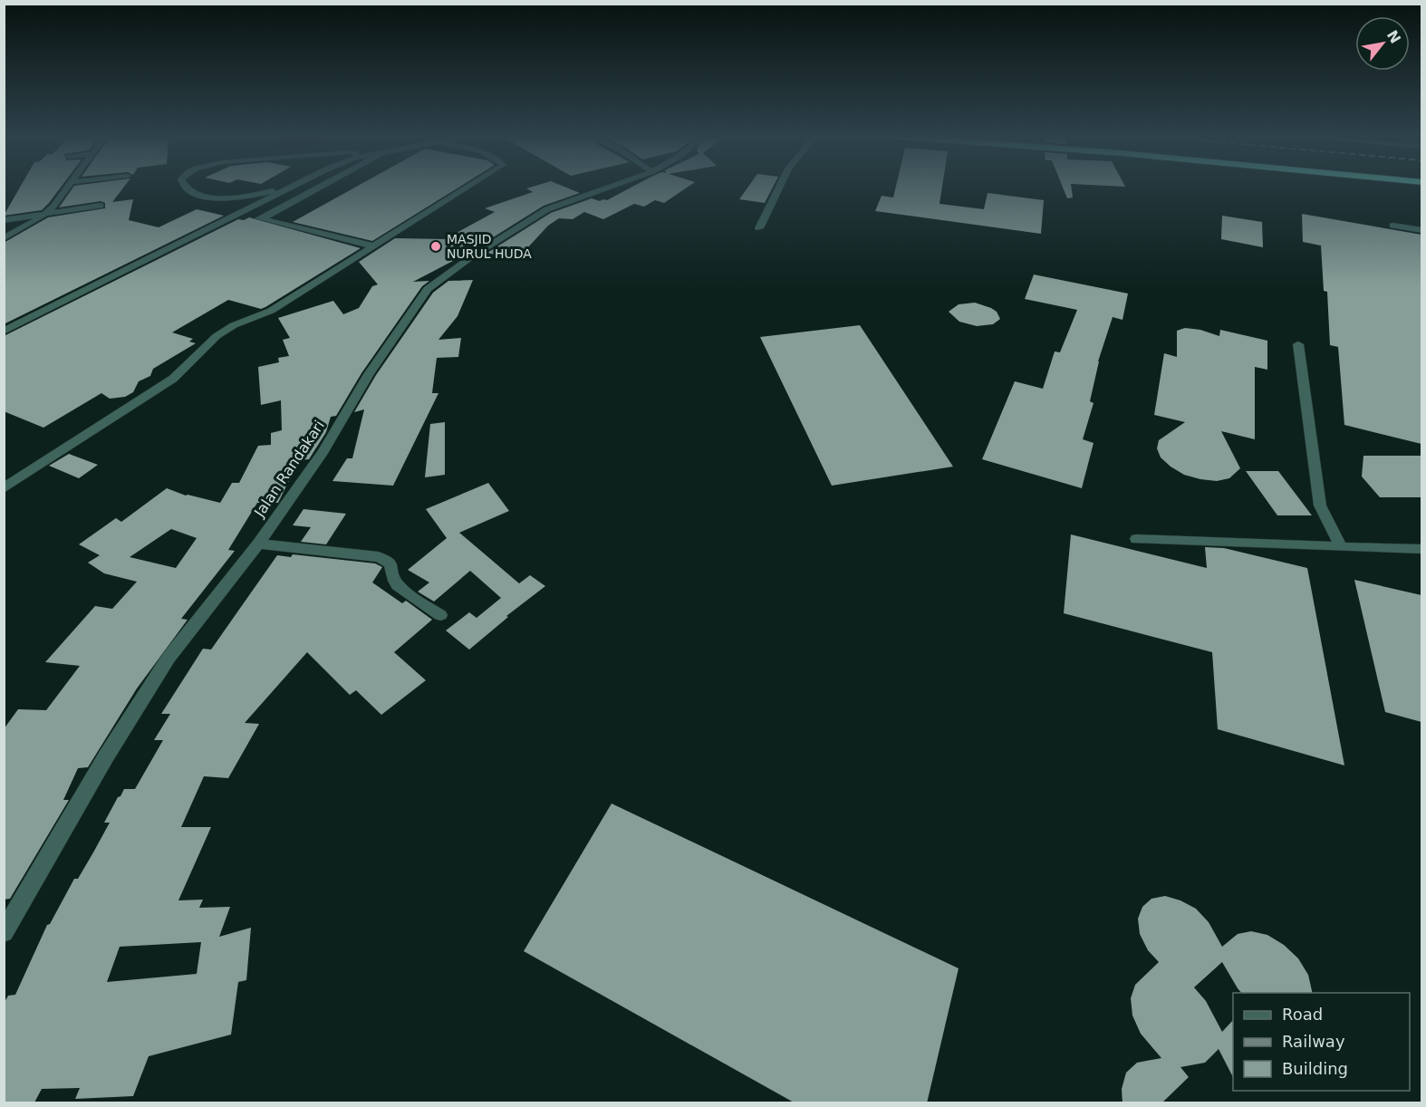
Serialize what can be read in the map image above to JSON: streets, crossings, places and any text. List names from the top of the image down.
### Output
{
  "streets": {
    "street": ["Jalan Randakari"]
  },
  "places": ["MASJID NURUL HUDA"],
  "legend": ["Road", "Railway", "Building"],
  "north": "top right"
}
